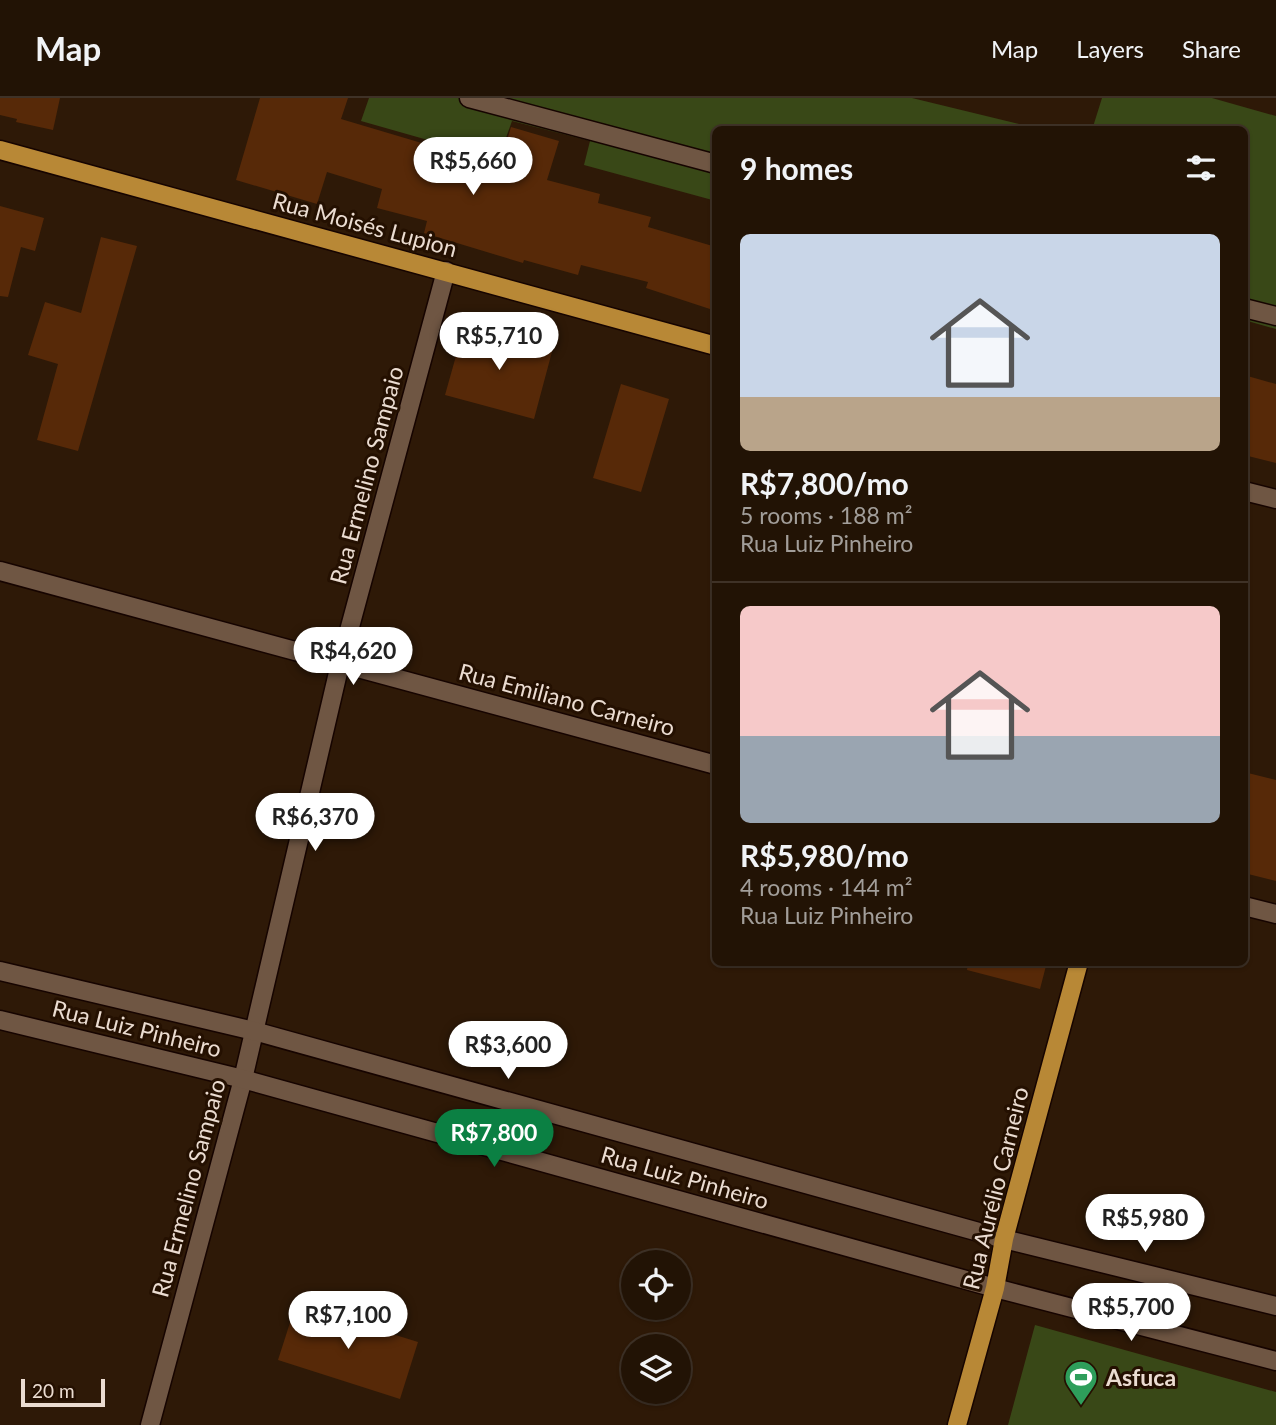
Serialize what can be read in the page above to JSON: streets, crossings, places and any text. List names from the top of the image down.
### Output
{
  "streets": {
    "main road": ["Rua Moisés Lupion", "Rua Aurélio Carneiro"],
    "street": ["Rua Ermelino Sampaio", "Rua Emiliano Carneiro", "Rua Luiz Pinheiro"]
  },
  "crossings": [
    ["Rua Moisés Lupion", "Rua Ermelino Sampaio"],
    ["Rua Ermelino Sampaio", "Rua Emiliano Carneiro"],
    ["Rua Ermelino Sampaio", "Rua Luiz Pinheiro"],
    ["Rua Luiz Pinheiro", "Rua Aurélio Carneiro"]
  ],
  "places": {
    "sports": ["Asfuca"]
  },
  "scale_bar": "20 m",
  "page": {
    "header": "Map",
    "nav": ["Map", "Layers", "Share"],
    "heading": "9 homes",
    "price": [
      "R$5,660",
      "R$5,710",
      "R$4,620",
      "R$6,370",
      "R$3,600",
      "R$7,800",
      "R$5,980",
      "R$5,700",
      "R$7,100"
    ],
    "list": [
      {
        "name": "R$7,800/mo",
        "note": "5 rooms · 188 m² · Rua Luiz Pinheiro"
      },
      {
        "name": "R$5,980/mo",
        "note": "4 rooms · 144 m² · Rua Luiz Pinheiro"
      }
    ],
    "scale": "20 m"
  }
}
